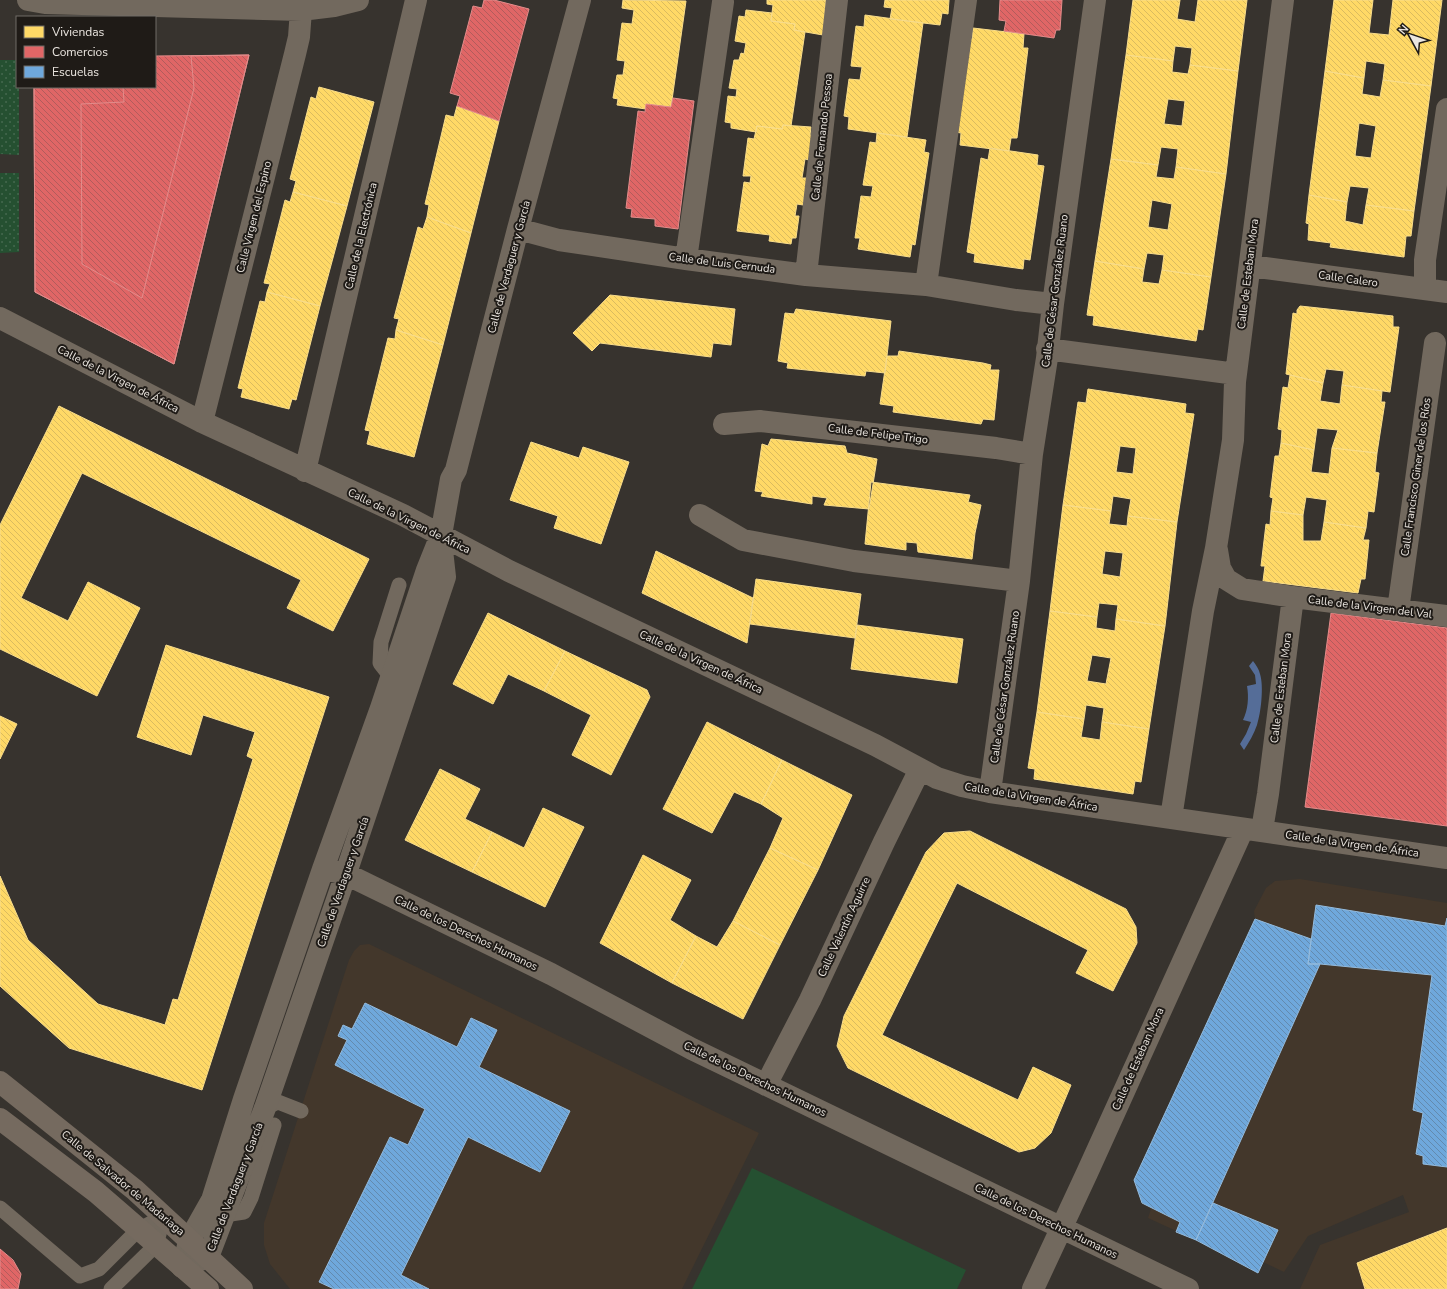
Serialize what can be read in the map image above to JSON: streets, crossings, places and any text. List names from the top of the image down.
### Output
{
  "streets": {
    "street": [
      "Calle de Fernando Pessoa",
      "Calle Virgen del Espino",
      "Calle de la Electrónica",
      "Calle de Luis Cernuda",
      "Calle de Verdaguer y García",
      "Calle de Esteban Mora",
      "Calle Calero",
      "Calle de César González Ruano",
      "Calle de la Virgen de África",
      "Calle de Felipe Trigo",
      "Calle Francisco Giner de los Ríos",
      "Calle de la Virgen del Val",
      "Calle Valentín Aguirre",
      "Calle de los Derechos Humanos",
      "Calle de Salvador de Madariaga"
    ]
  },
  "crossings": [
    ["Calle de Fernando Pessoa", "Calle de Luis Cernuda"],
    ["Calle Virgen del Espino", "Calle de la Virgen de África"],
    ["Calle de la Electrónica", "Calle de la Virgen de África"],
    ["Calle de Luis Cernuda", "Calle de Verdaguer y García"],
    ["Calle de Luis Cernuda", "Calle de César González Ruano"],
    ["Calle de Verdaguer y García", "Calle de la Virgen de África"],
    ["Calle de Verdaguer y García", "Calle de los Derechos Humanos"],
    ["Calle de Verdaguer y García", "Calle de Salvador de Madariaga"],
    ["Calle de Esteban Mora", "Calle Calero"],
    ["Calle de Esteban Mora", "Calle de la Virgen de África"],
    ["Calle de Esteban Mora", "Calle de la Virgen del Val"],
    ["Calle de Esteban Mora", "Calle de los Derechos Humanos"],
    ["Calle de César González Ruano", "Calle de la Virgen de África"],
    ["Calle de César González Ruano", "Calle de Felipe Trigo"],
    ["Calle de la Virgen de África", "Calle Valentín Aguirre"],
    ["Calle Francisco Giner de los Ríos", "Calle de la Virgen del Val"],
    ["Calle Valentín Aguirre", "Calle de los Derechos Humanos"]
  ],
  "legend": ["Viviendas", "Comercios", "Escuelas"],
  "north": "top left"
}
